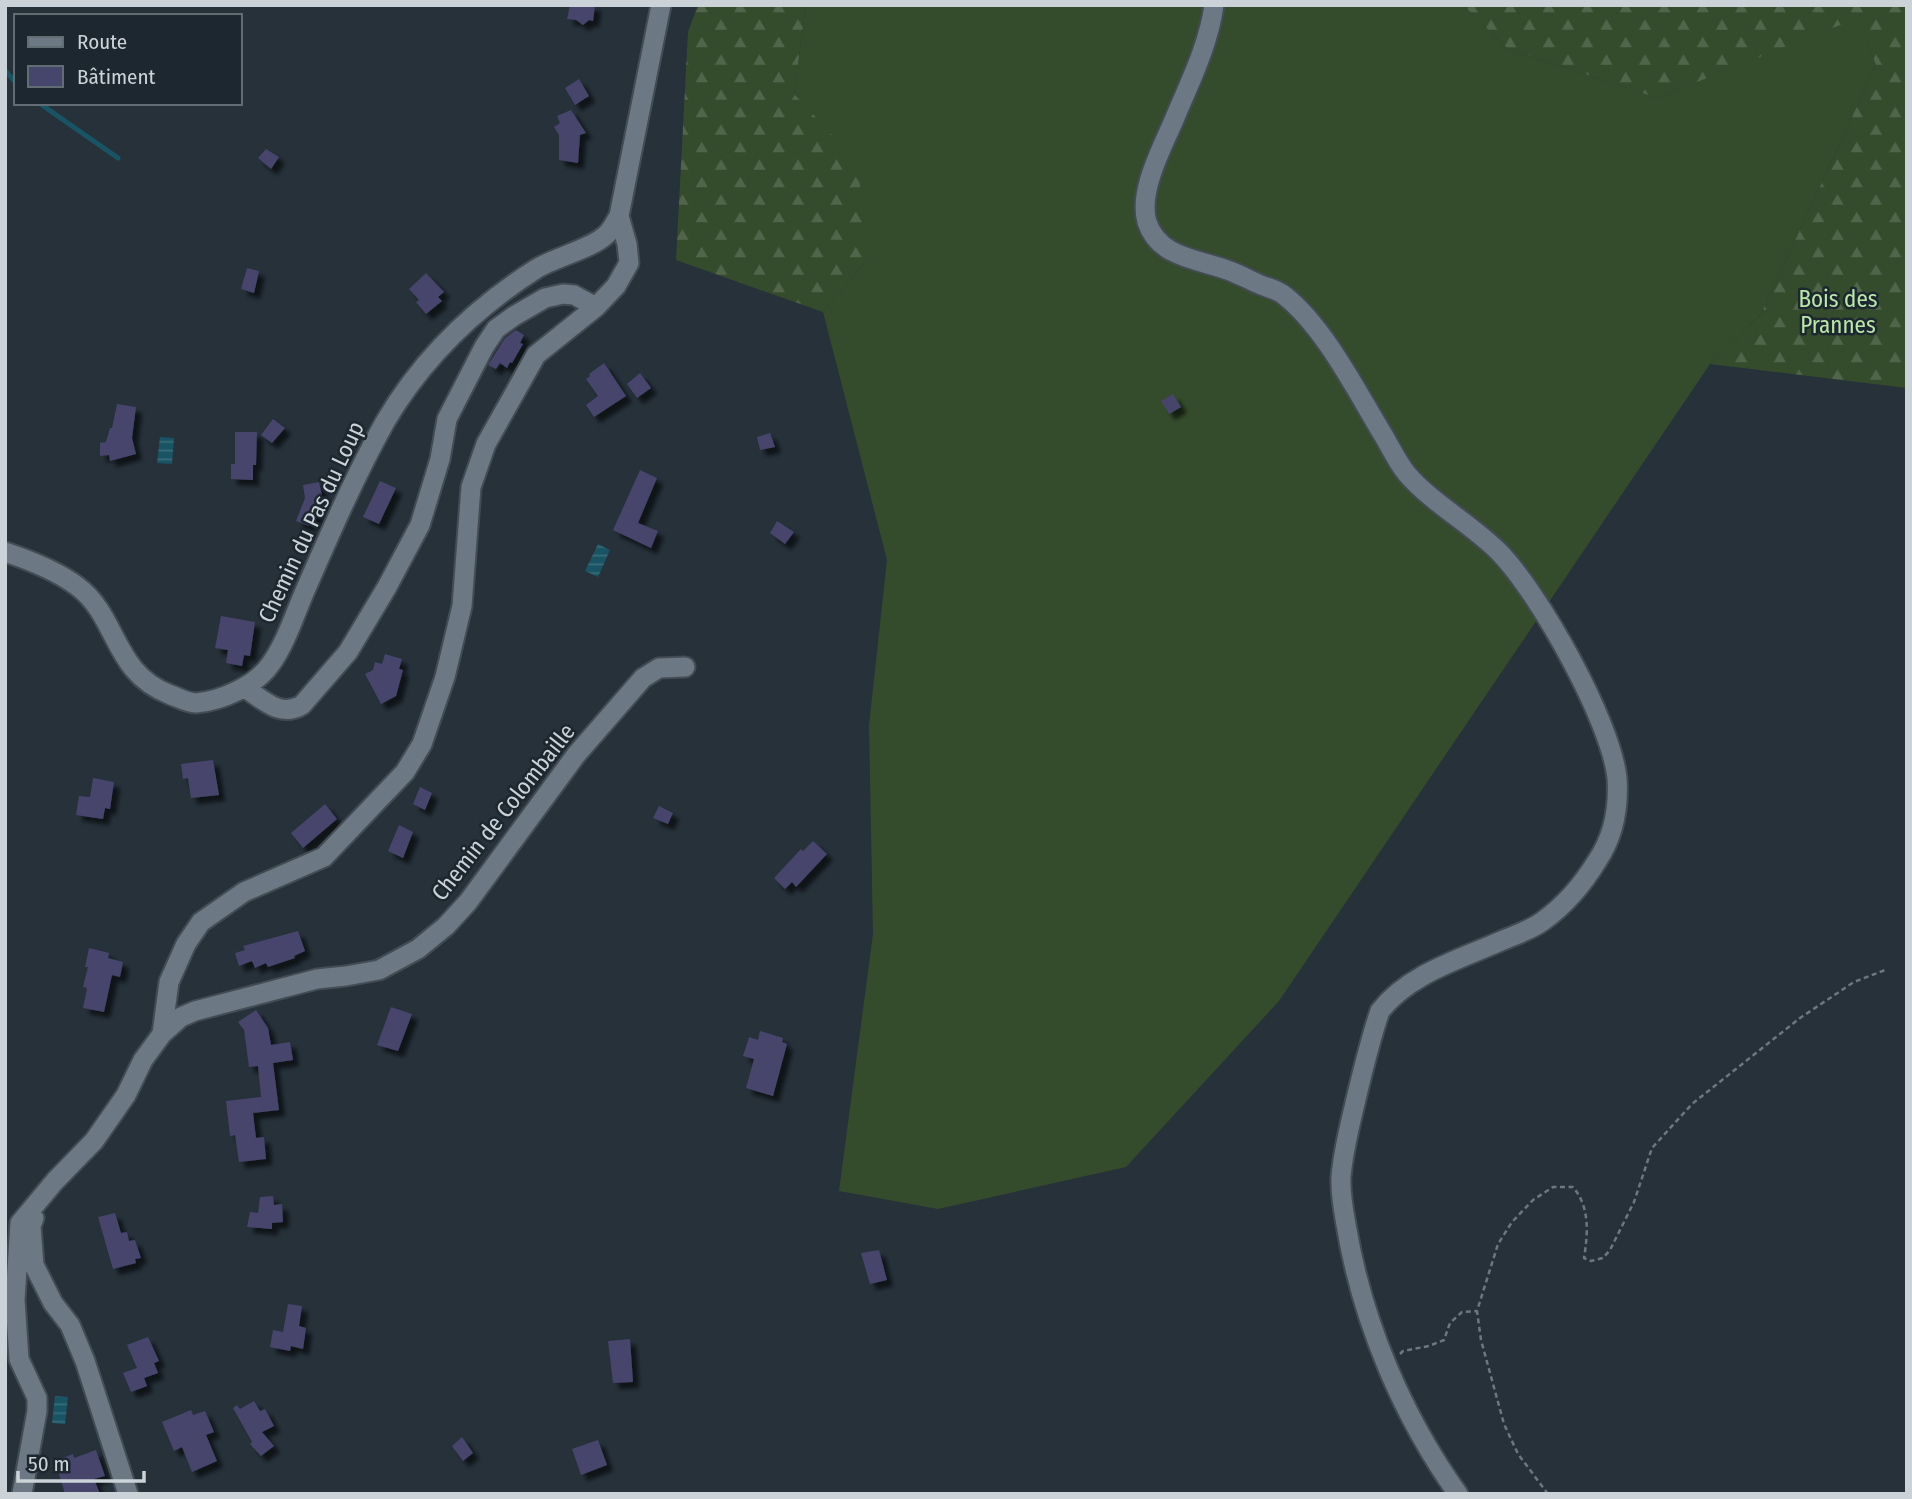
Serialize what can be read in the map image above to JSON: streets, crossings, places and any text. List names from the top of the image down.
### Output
{
  "streets": {
    "street": ["Chemin du Pas du Loup", "Chemin de Colombaille"]
  },
  "parks": ["Bois des Prannes"],
  "legend": ["Route", "Bâtiment"],
  "scale_bar": "50 m"
}
